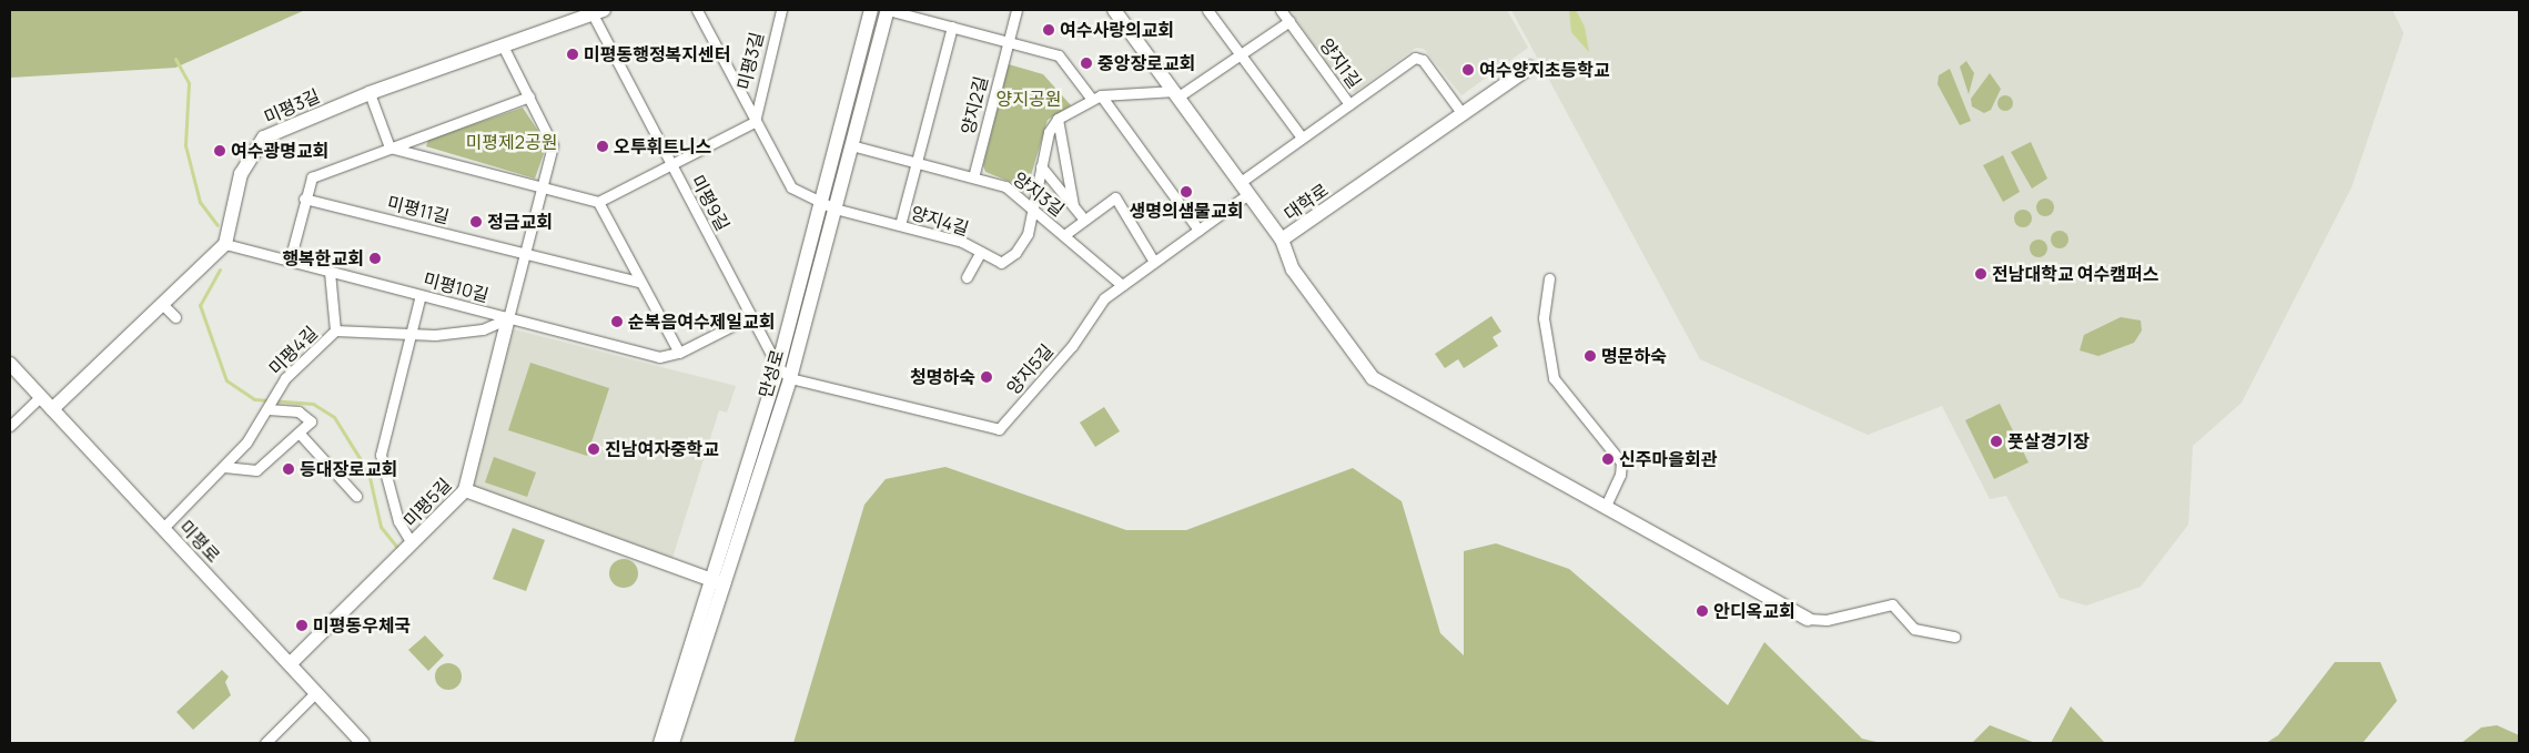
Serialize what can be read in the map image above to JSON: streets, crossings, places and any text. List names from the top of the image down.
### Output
{
  "streets": {
    "street": [
      "미평3길",
      "양지1길",
      "양지2길",
      "양지3길",
      "대학로",
      "미평9길",
      "미평11길",
      "양지4길",
      "미평10길",
      "미평4길",
      "양지5길",
      "만성로",
      "미평5길",
      "미평로"
    ]
  },
  "crossings": [
    ["미평3길", "미평9길"],
    ["미평3길", "양지4길"],
    ["미평3길", "미평10길"],
    ["미평3길", "만성로"],
    ["양지1길", "대학로"],
    ["양지1길", "양지5길"],
    ["양지2길", "양지3길"],
    ["양지3길", "양지4길"],
    ["양지3길", "양지5길"],
    ["양지3길", "만성로"],
    ["대학로", "양지5길"],
    ["미평9길", "미평10길"],
    ["미평9길", "양지5길"],
    ["미평9길", "만성로"],
    ["양지4길", "만성로"],
    ["미평10길", "미평4길"],
    ["미평10길", "미평5길"],
    ["미평4길", "미평5길"],
    ["미평4길", "미평로"],
    ["양지5길", "만성로"],
    ["미평5길", "미평로"]
  ],
  "parks": ["양지공원", "미평제2공원"],
  "places": [
    "여수사랑의교회",
    "미평동행정복지센터",
    "중앙장로교회",
    "여수양지초등학교",
    "오투휘트니스",
    "여수광명교회",
    "생명의샘물교회",
    "정금교회",
    "행복한교회",
    "전남대학교 여수캠퍼스",
    "순복음여수제일교회",
    "명문하숙",
    "청명하숙",
    "풋살경기장",
    "진남여자중학교",
    "신주마을회관",
    "등대장로교회",
    "안디옥교회",
    "미평동우체국"
  ]
}
